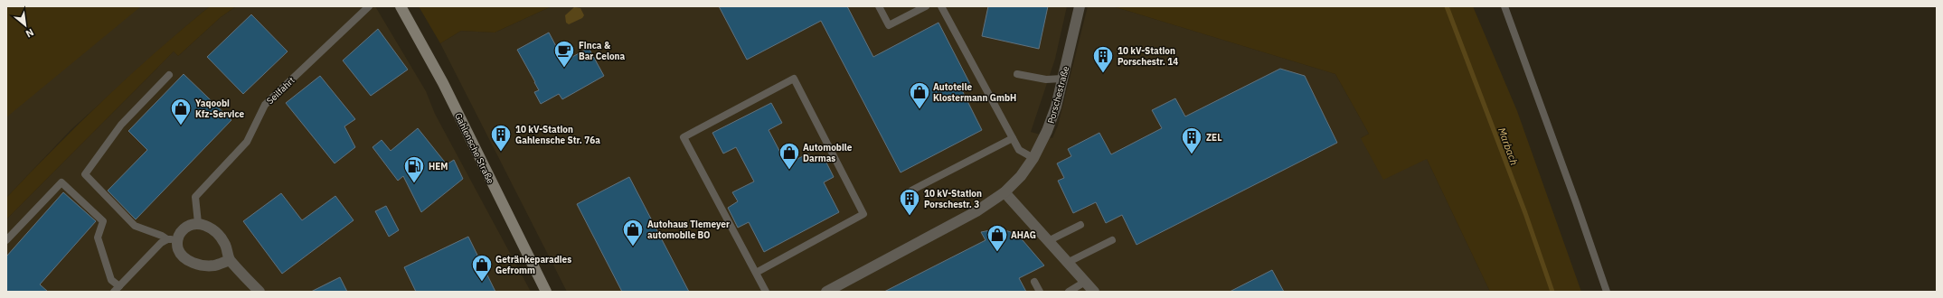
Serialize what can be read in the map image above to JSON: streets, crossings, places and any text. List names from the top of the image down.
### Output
{
  "streets": {
    "street": ["Porschestraße", "Gahlensche Straße"],
    "lane": ["Seilfahrt"]
  },
  "water": ["Marbach"],
  "places": {
    "cafe": ["Finca & Bar Celona"],
    "building": [
      "10 kV-Station Porschestr. 14",
      "10 kV-Station Gahlensche Str. 76a",
      "ZEL",
      "10 kV-Station Porschestr. 3"
    ],
    "shop": [
      "Autoteile Klostermann GmbH",
      "Yaqoobi Kfz-Service",
      "Automobile Darmas",
      "Autohaus Tiemeyer automobile BO",
      "AHAG",
      "Getränkeparadies Gefromm"
    ],
    "fuel station": ["HEM"]
  },
  "north": "bottom right"
}
